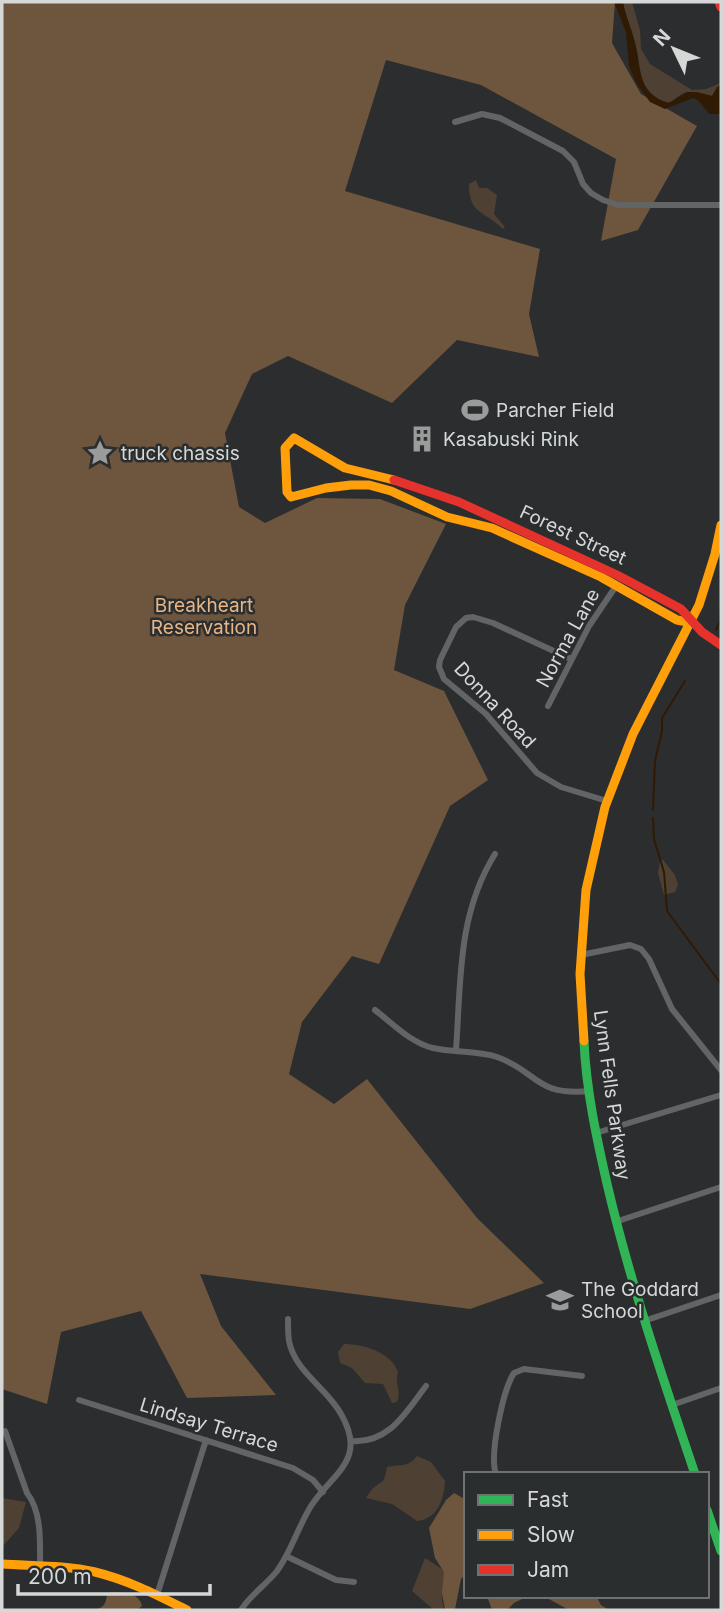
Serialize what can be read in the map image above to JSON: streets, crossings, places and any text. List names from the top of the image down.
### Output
{
  "streets": {
    "main road": ["Forest Street", "Lynn Fells Parkway"],
    "street": ["Norma Lane", "Donna Road", "Lindsay Terrace"]
  },
  "crossings": [
    ["Forest Street", "Norma Lane"],
    ["Forest Street", "Lynn Fells Parkway"],
    ["Norma Lane", "Donna Road"],
    ["Donna Road", "Lynn Fells Parkway"]
  ],
  "parks": ["Breakheart Reservation"],
  "places": {
    "sports": ["Parcher Field"],
    "building": ["Kasabuski Rink"],
    "place": ["truck chassis"],
    "school or university": ["The Goddard School"]
  },
  "legend": ["Fast", "Slow", "Jam"],
  "scale_bar": "200 m",
  "north": "top left"
}
